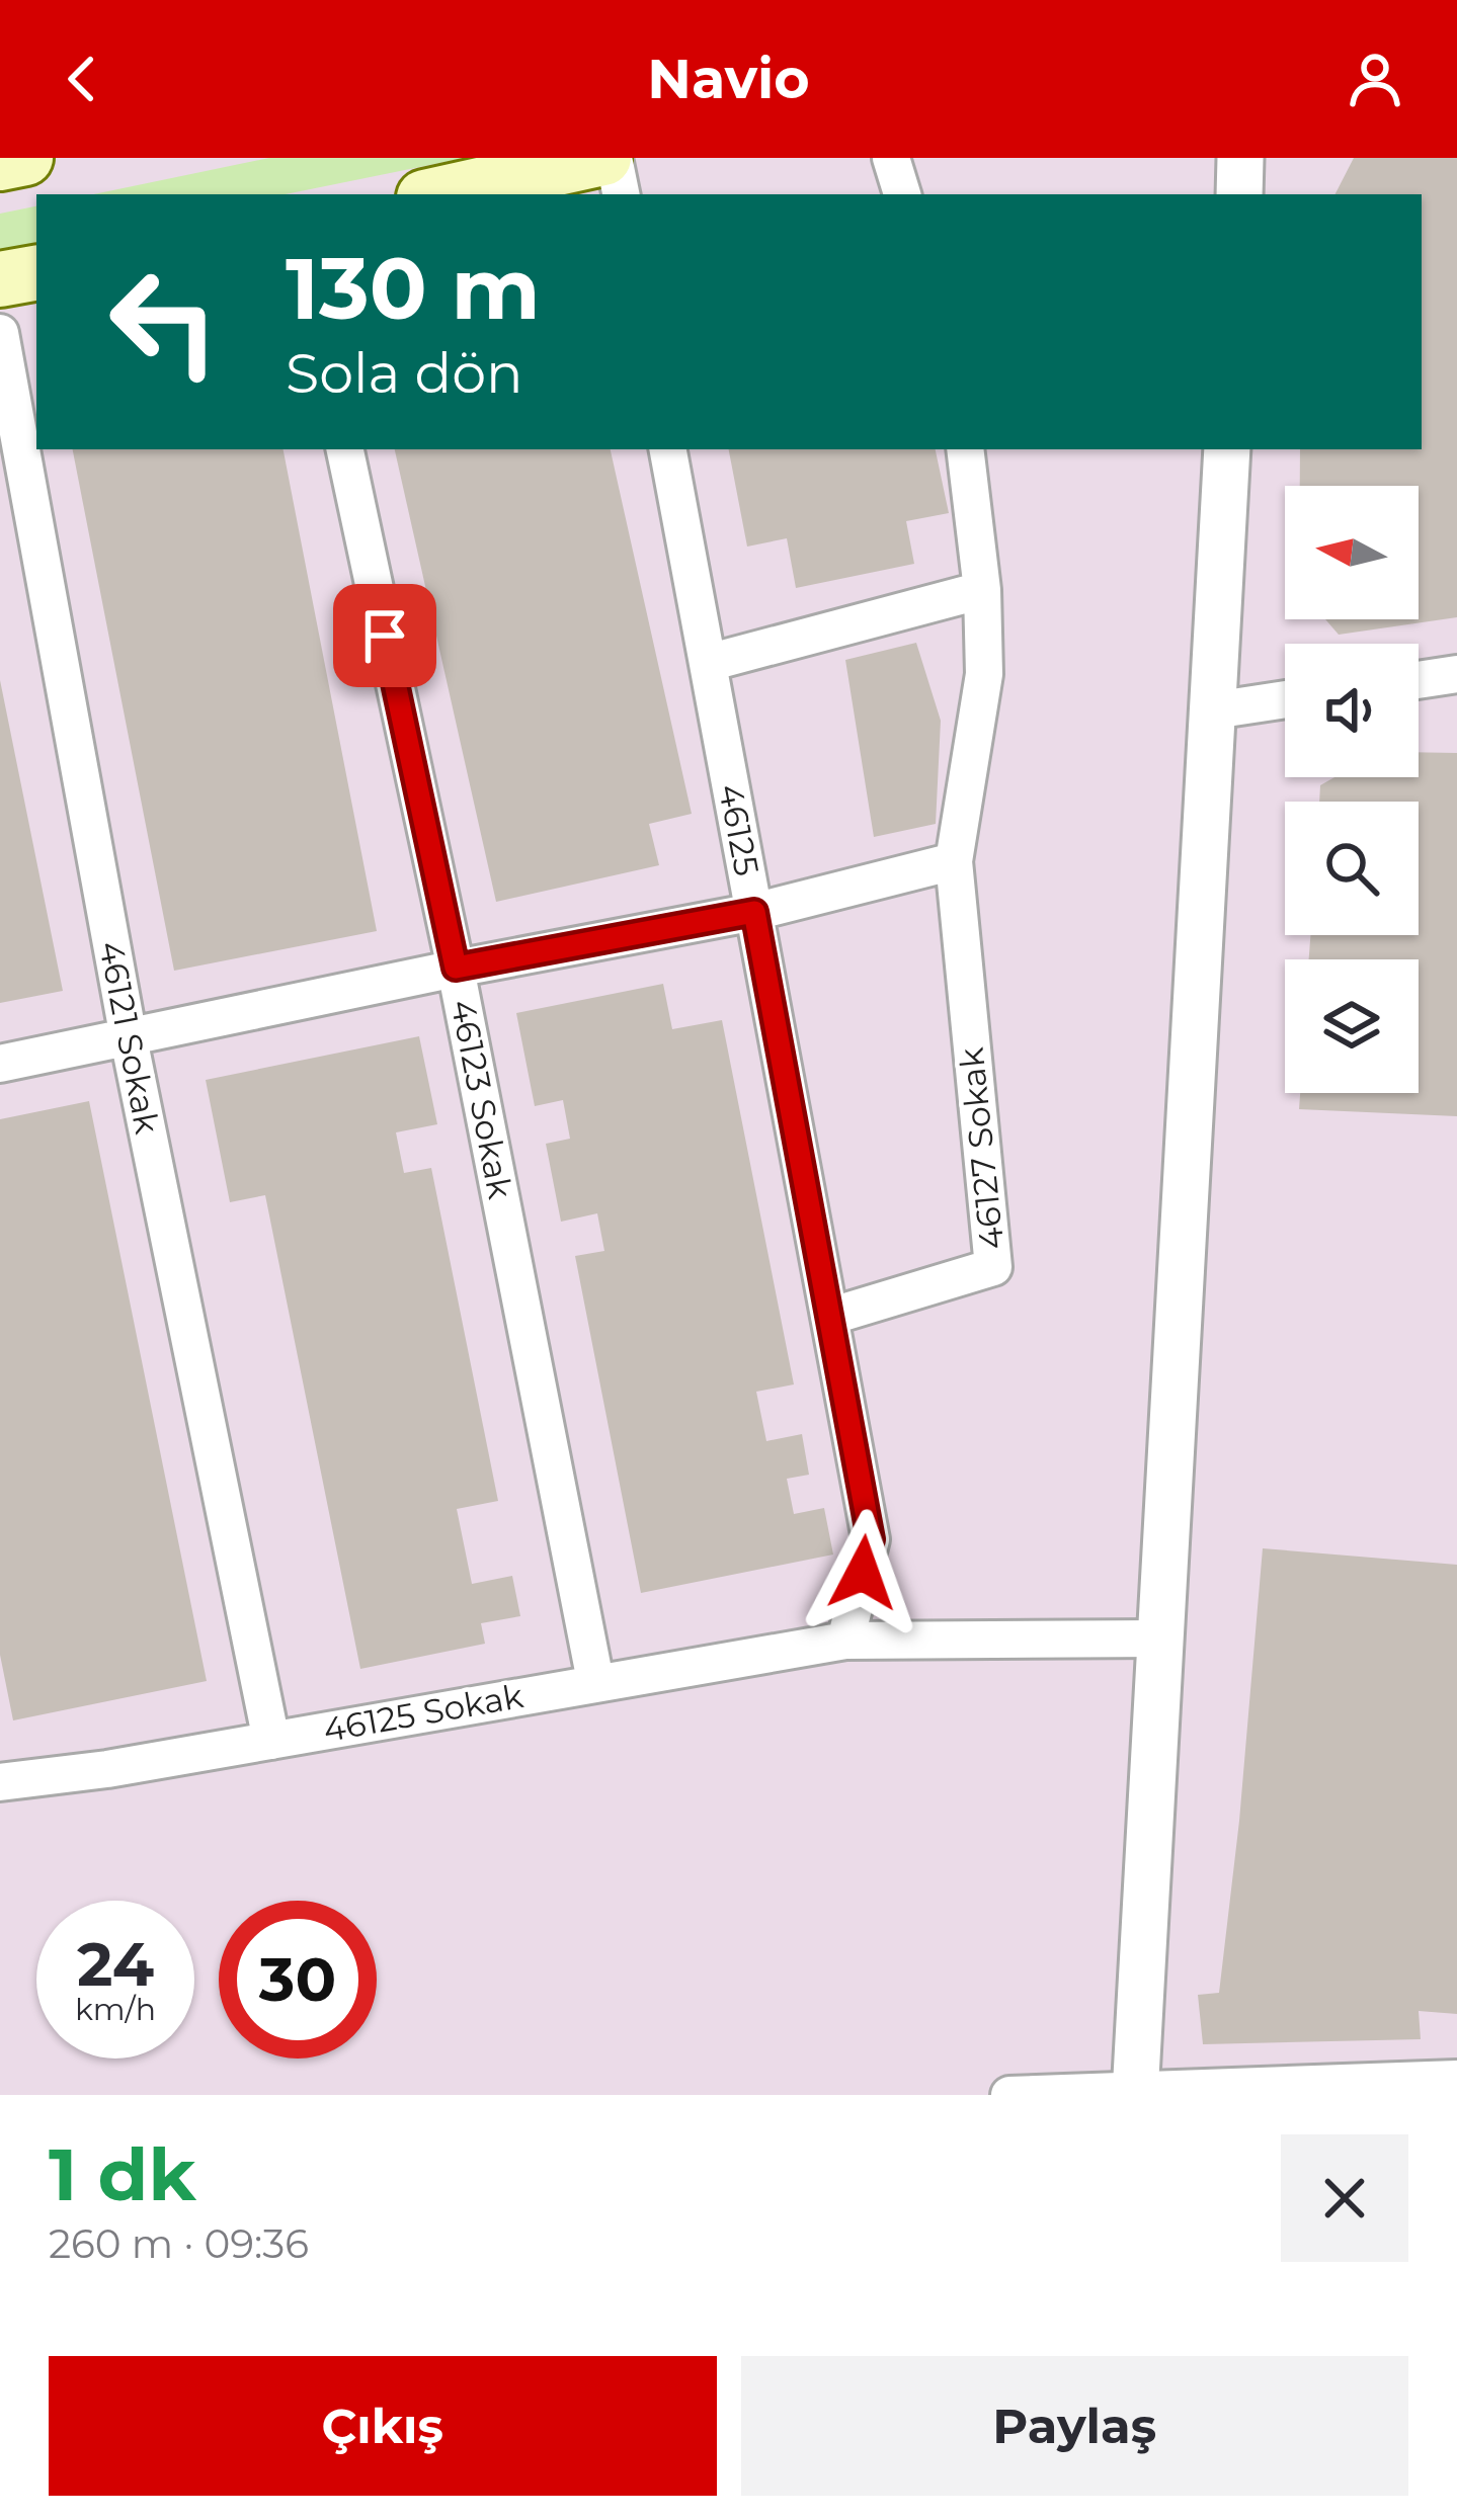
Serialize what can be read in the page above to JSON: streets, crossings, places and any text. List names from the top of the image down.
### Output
{
  "streets": {
    "street": [
      "46125",
      "46121 Sokak",
      "46123 Sokak",
      "46127 Sokak",
      "46125 Sokak"
    ]
  },
  "crossings": [
    ["46125", "46127 Sokak"],
    ["46125", "46125 Sokak"],
    ["46121 Sokak", "46125 Sokak"],
    ["46123 Sokak", "46125 Sokak"]
  ],
  "north": "left",
  "page": {
    "header": "Navio",
    "turn": ["130 m", "Sola dön"],
    "speed": "24 km/h",
    "limit": "30",
    "heading": ["1 dk", "260 m · 09:36"],
    "buttons": ["Çıkış", "Paylaş"]
  }
}
